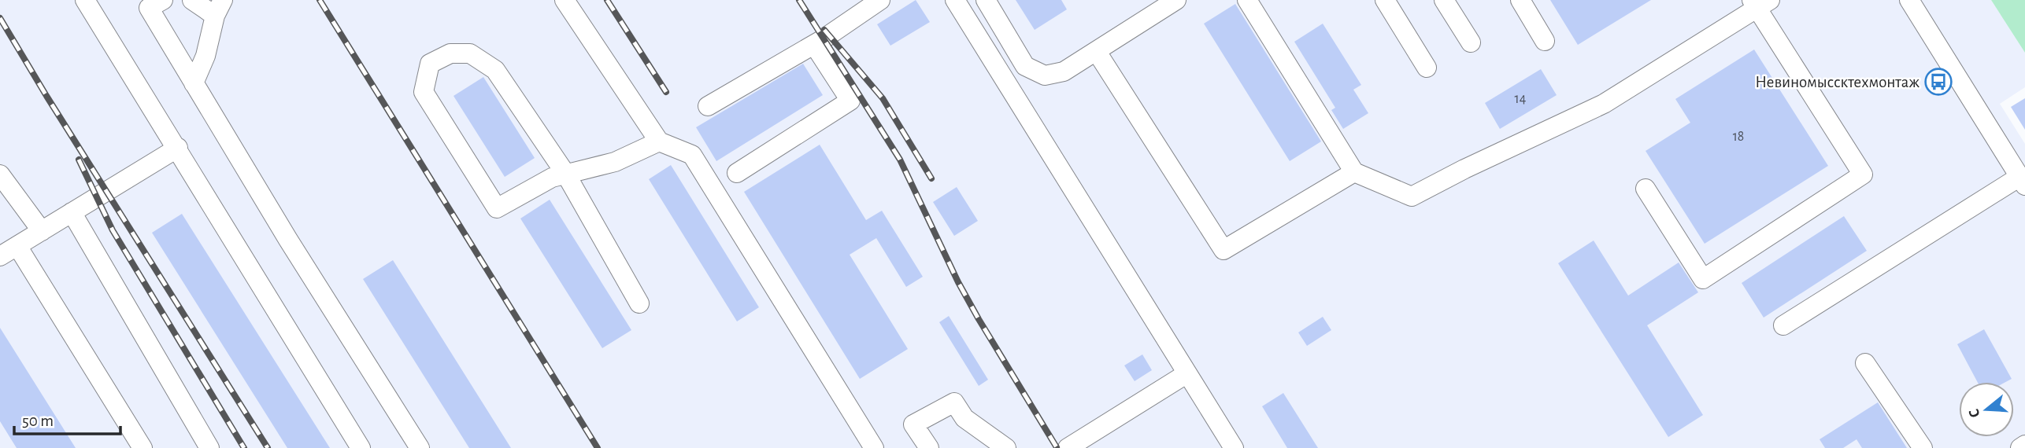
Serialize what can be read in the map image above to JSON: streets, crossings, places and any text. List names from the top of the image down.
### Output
{
  "places": {
    "bus stop": ["Невиномыссктехмонтаж"]
  },
  "house_numbers": ["14", "18"],
  "scale_bar": "50 m",
  "north": "left"
}
